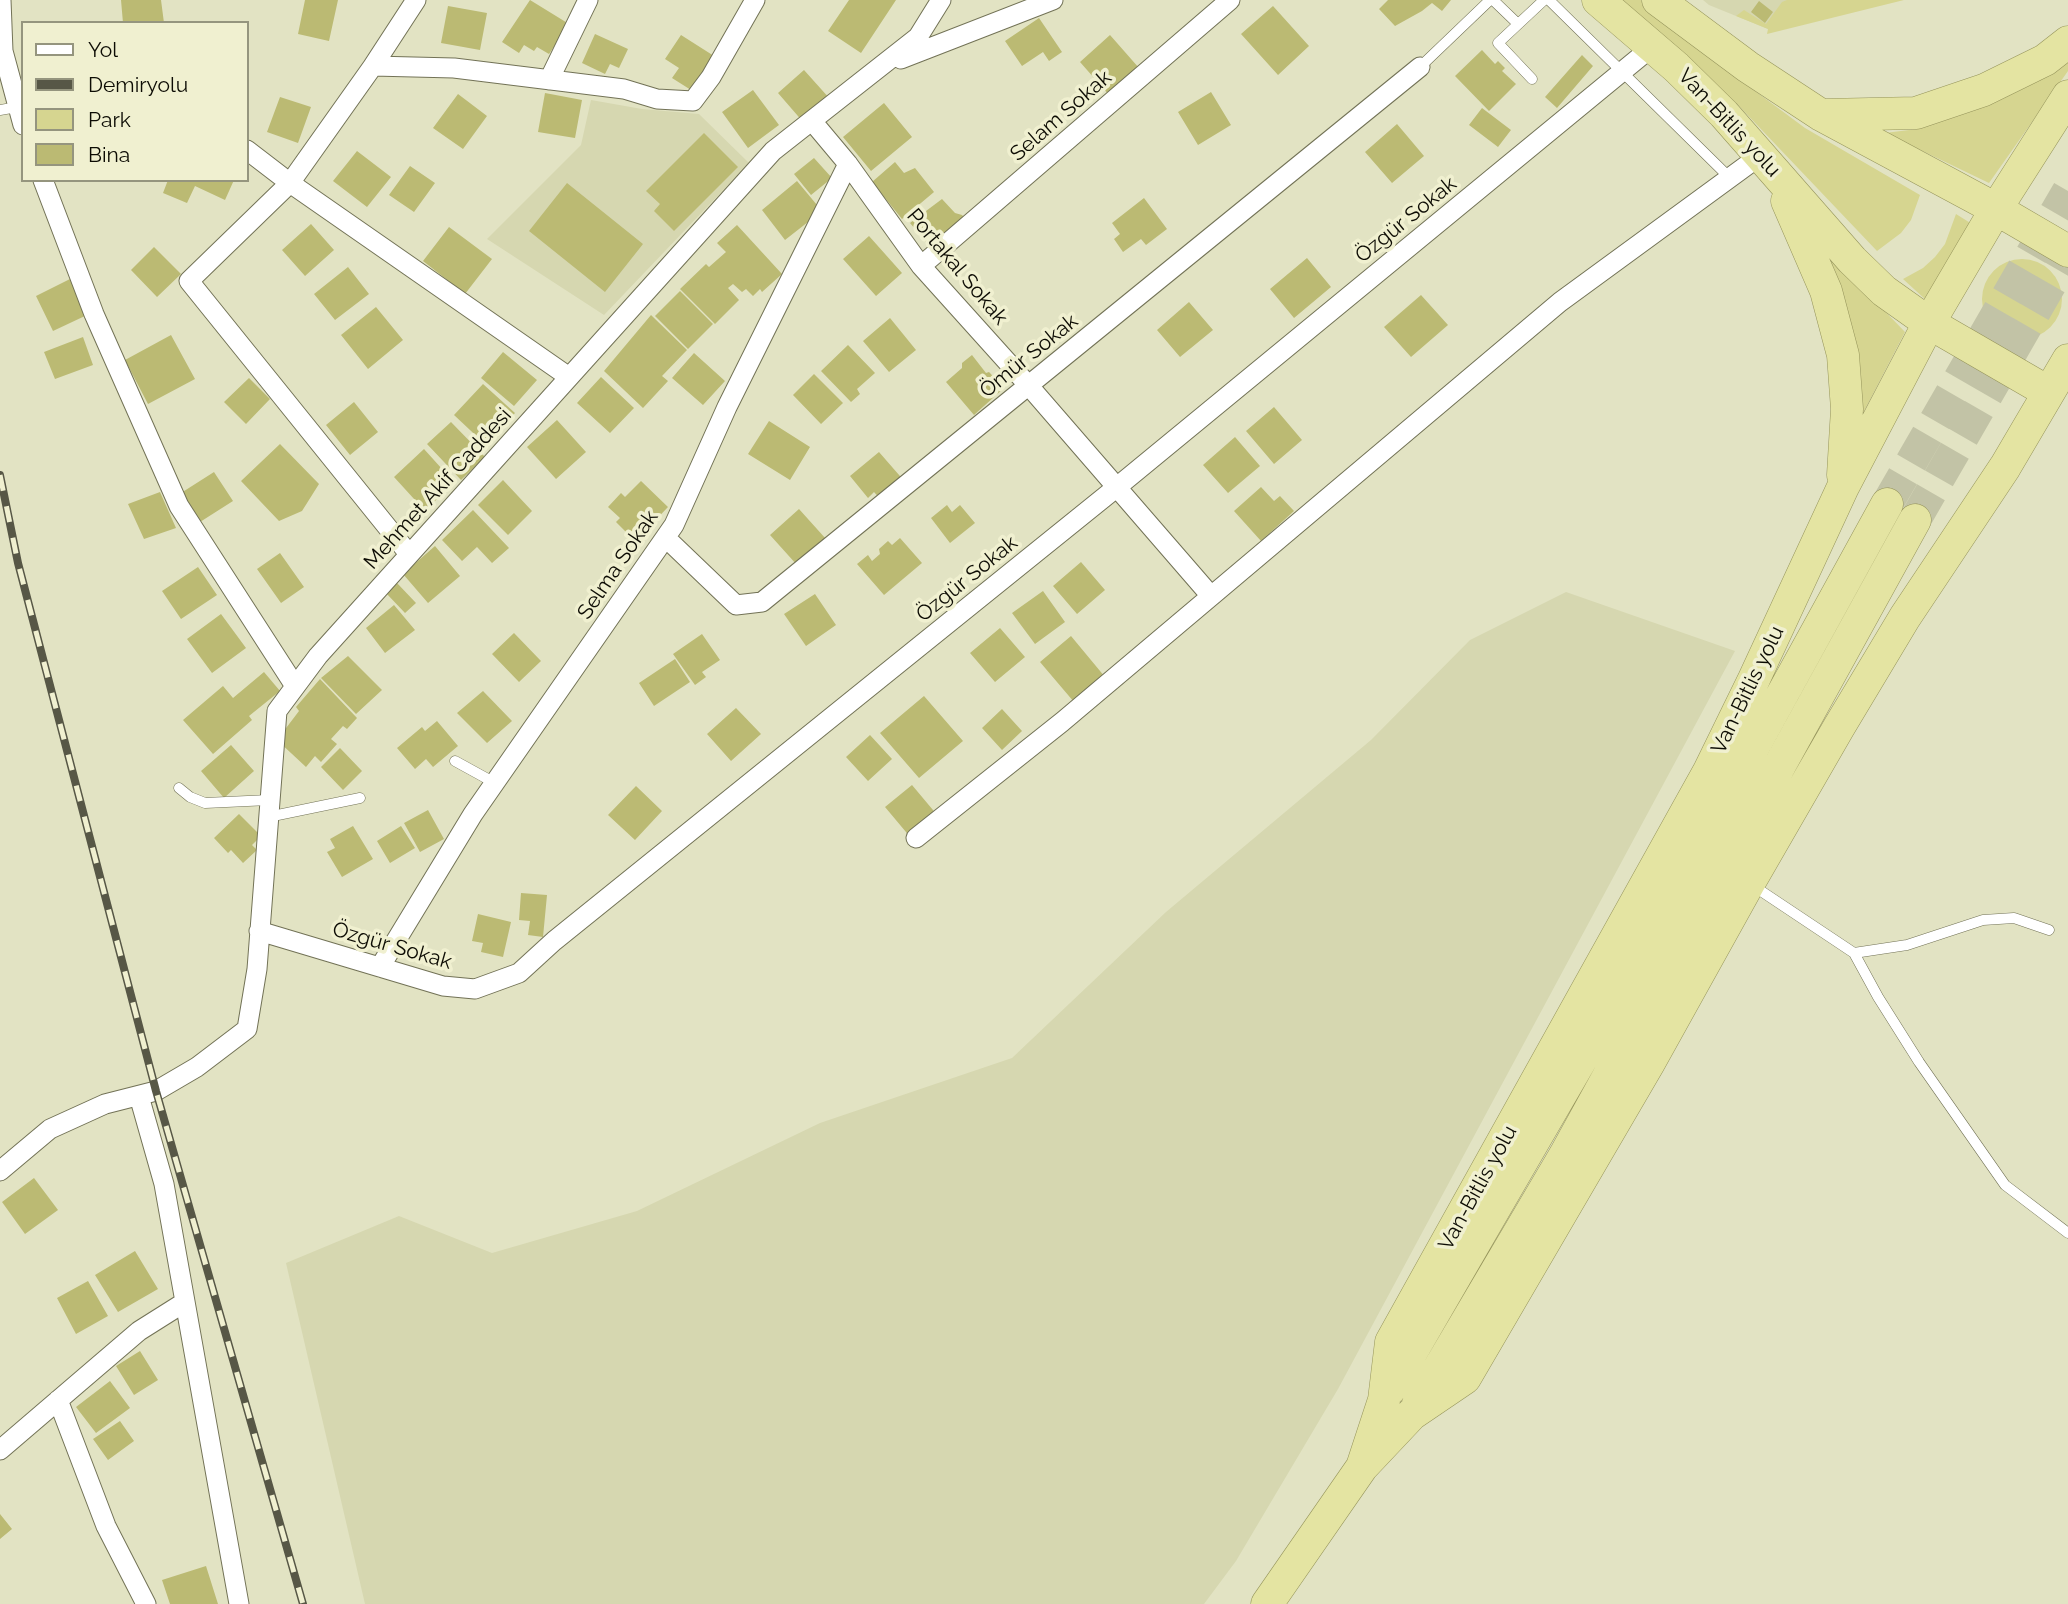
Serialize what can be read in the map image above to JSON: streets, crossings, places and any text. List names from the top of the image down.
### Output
{
  "streets": {
    "highway": ["Van-Bitlis yolu"],
    "street": [
      "Selam Sokak",
      "Özgür Sokak",
      "Portakal Sokak",
      "Ömür Sokak",
      "Mehmet Akif Caddesi",
      "Selma Sokak"
    ]
  },
  "crossings": [
    ["Selam Sokak", "Portakal Sokak"],
    ["Van-Bitlis yolu", "Özgür Sokak"],
    ["Özgür Sokak", "Portakal Sokak"],
    ["Özgür Sokak", "Mehmet Akif Caddesi"],
    ["Özgür Sokak", "Selma Sokak"],
    ["Portakal Sokak", "Ömür Sokak"],
    ["Portakal Sokak", "Mehmet Akif Caddesi"],
    ["Portakal Sokak", "Selma Sokak"],
    ["Ömür Sokak", "Selma Sokak"]
  ],
  "legend": [
    "Yol",
    "Demiryolu",
    "Park",
    "Bina"
  ]
}
